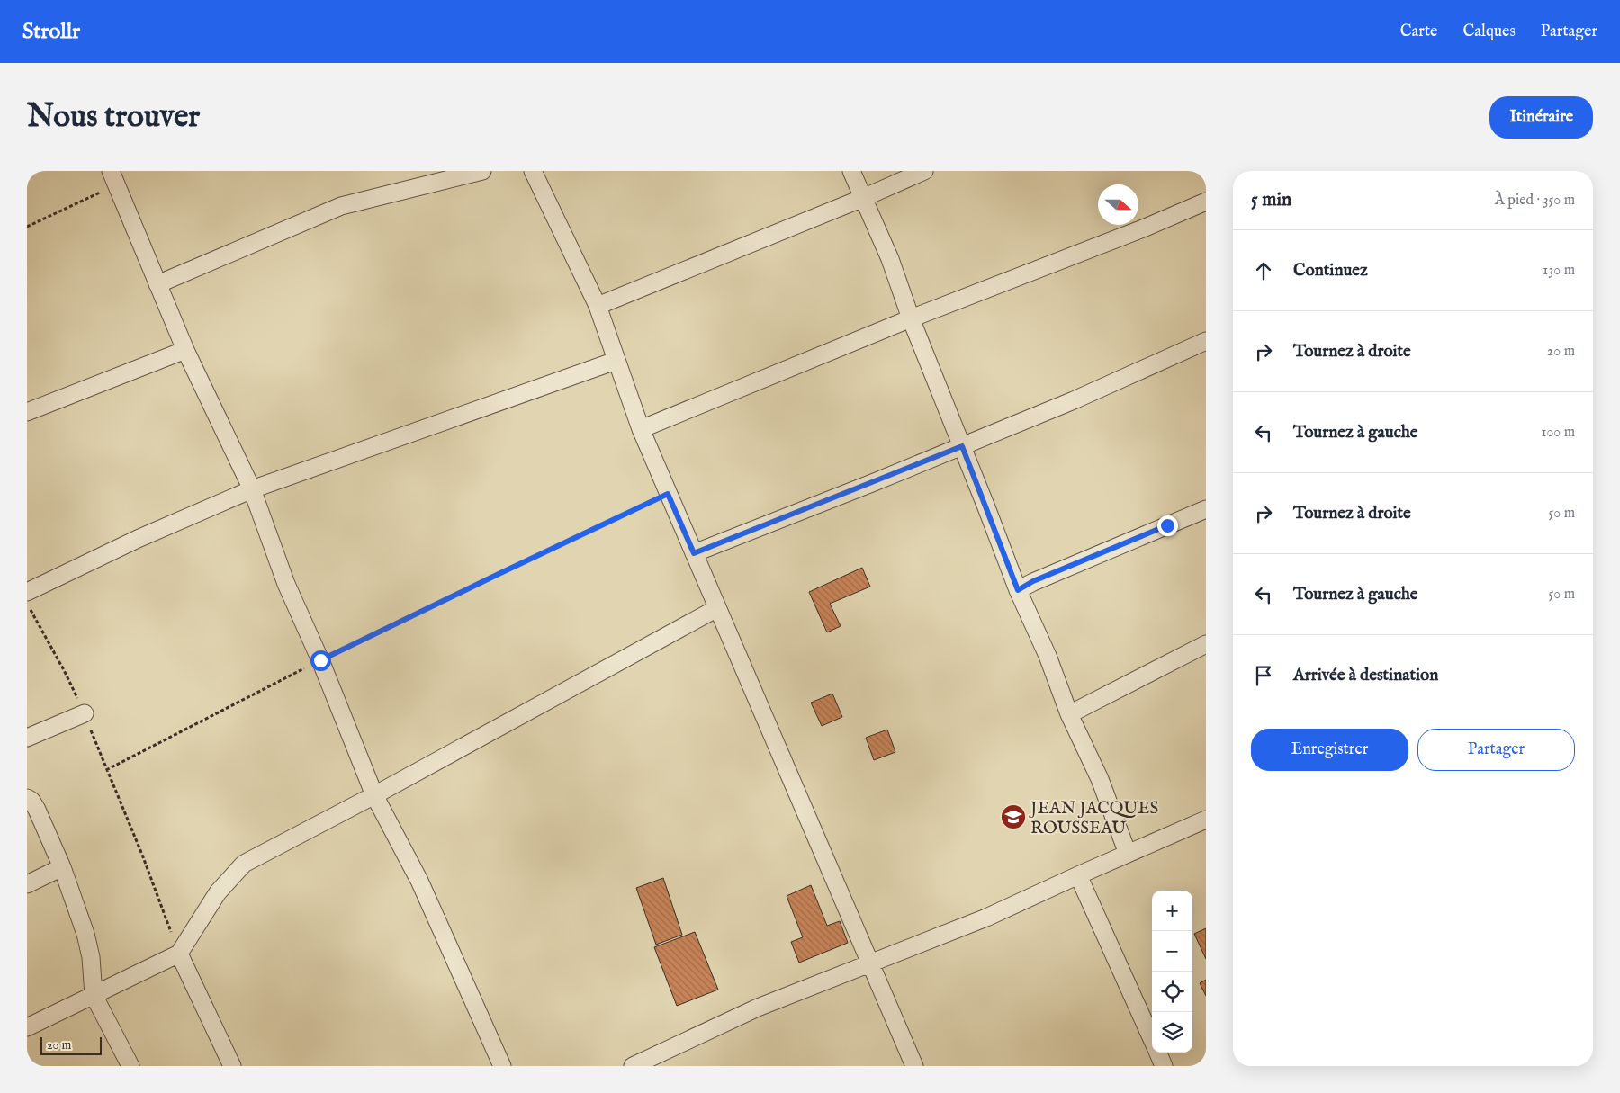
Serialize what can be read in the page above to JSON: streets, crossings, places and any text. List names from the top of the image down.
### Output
{
  "places": {
    "school or university": ["JEAN JACQUES ROUSSEAU"]
  },
  "scale_bar": "20 m",
  "north": "right",
  "page": {
    "header": "Strollr",
    "nav": ["Carte", "Calques", "Partager"],
    "buttons": [
      "Itinéraire",
      ["Enregistrer", "Partager"]
    ],
    "title": "Nous trouver",
    "heading": ["5 min", "À pied · 350 m"],
    "list": [
      ["Continuez", "130 m"],
      ["Tournez à droite", "20 m"],
      ["Tournez à gauche", "100 m"],
      ["Tournez à droite", "50 m"],
      ["Tournez à gauche", "50 m"],
      "Arrivée à destination"
    ],
    "map_buttons": ["+", "−"],
    "scale": "20 m"
  }
}
